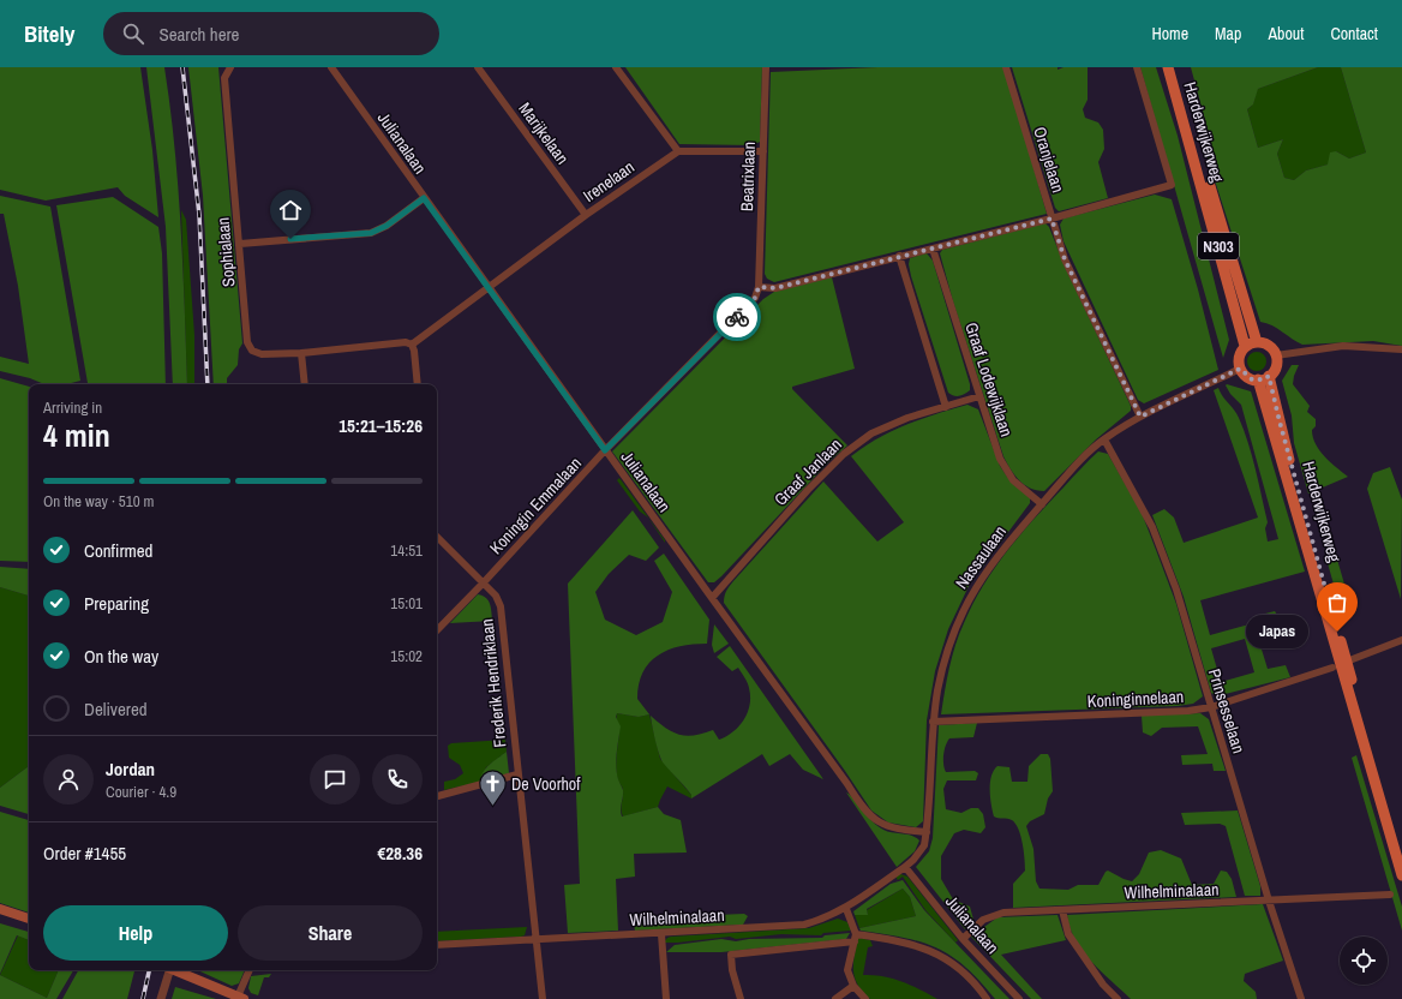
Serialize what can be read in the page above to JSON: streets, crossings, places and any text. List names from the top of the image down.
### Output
{
  "streets": {
    "main road": ["Harderwijkerweg", "N303"],
    "street": [
      "Marijkelaan",
      "Julianalaan",
      "Oranjelaan",
      "Beatrixlaan",
      "Irenelaan",
      "Sophialaan",
      "Graaf Lodewijklaan",
      "Graaf Janlaan",
      "Koningin Emmalaan",
      "Nassaulaan",
      "Frederik Hendriklaan",
      "Koninginnelaan",
      "Prinsesselaan",
      "Wilhelminalaan"
    ]
  },
  "crossings": [
    ["Harderwijkerweg", "N303"],
    ["Harderwijkerweg", "Nassaulaan"],
    ["Harderwijkerweg", "Koninginnelaan"],
    ["Marijkelaan", "Irenelaan"],
    ["Julianalaan", "Irenelaan"],
    ["Julianalaan", "Graaf Janlaan"],
    ["Julianalaan", "Koningin Emmalaan"],
    ["Julianalaan", "Nassaulaan"],
    ["Julianalaan", "Wilhelminalaan"],
    ["Oranjelaan", "Nassaulaan"],
    ["Beatrixlaan", "Koningin Emmalaan"],
    ["Irenelaan", "Sophialaan"],
    ["N303", "Nassaulaan"],
    ["Graaf Lodewijklaan", "Graaf Janlaan"],
    ["Graaf Lodewijklaan", "Nassaulaan"],
    ["Koningin Emmalaan", "Frederik Hendriklaan"],
    ["Nassaulaan", "Koninginnelaan"],
    ["Nassaulaan", "Prinsesselaan"],
    ["Nassaulaan", "Wilhelminalaan"],
    ["Frederik Hendriklaan", "Wilhelminalaan"],
    ["Koninginnelaan", "Prinsesselaan"],
    ["Prinsesselaan", "Wilhelminalaan"]
  ],
  "places": {
    "other": ["Japas"],
    "church": ["De Voorhof"]
  },
  "page": {
    "header": "Bitely",
    "search": "Search here",
    "nav": [
      "Home",
      "Map",
      "About",
      "Contact"
    ],
    "heading": ["4 min", "Arriving in", "15:21–15:26"],
    "panel": [
      "Jordan",
      "Courier · 4.9",
      "Order #1455",
      "€28.36"
    ],
    "bar": "On the way · 510 m",
    "list": [
      ["Confirmed", "14:51"],
      ["Preparing", "15:01"],
      ["On the way", "15:02"],
      "Delivered"
    ],
    "bubble": "Japas",
    "buttons": ["Help", "Share"]
  }
}
